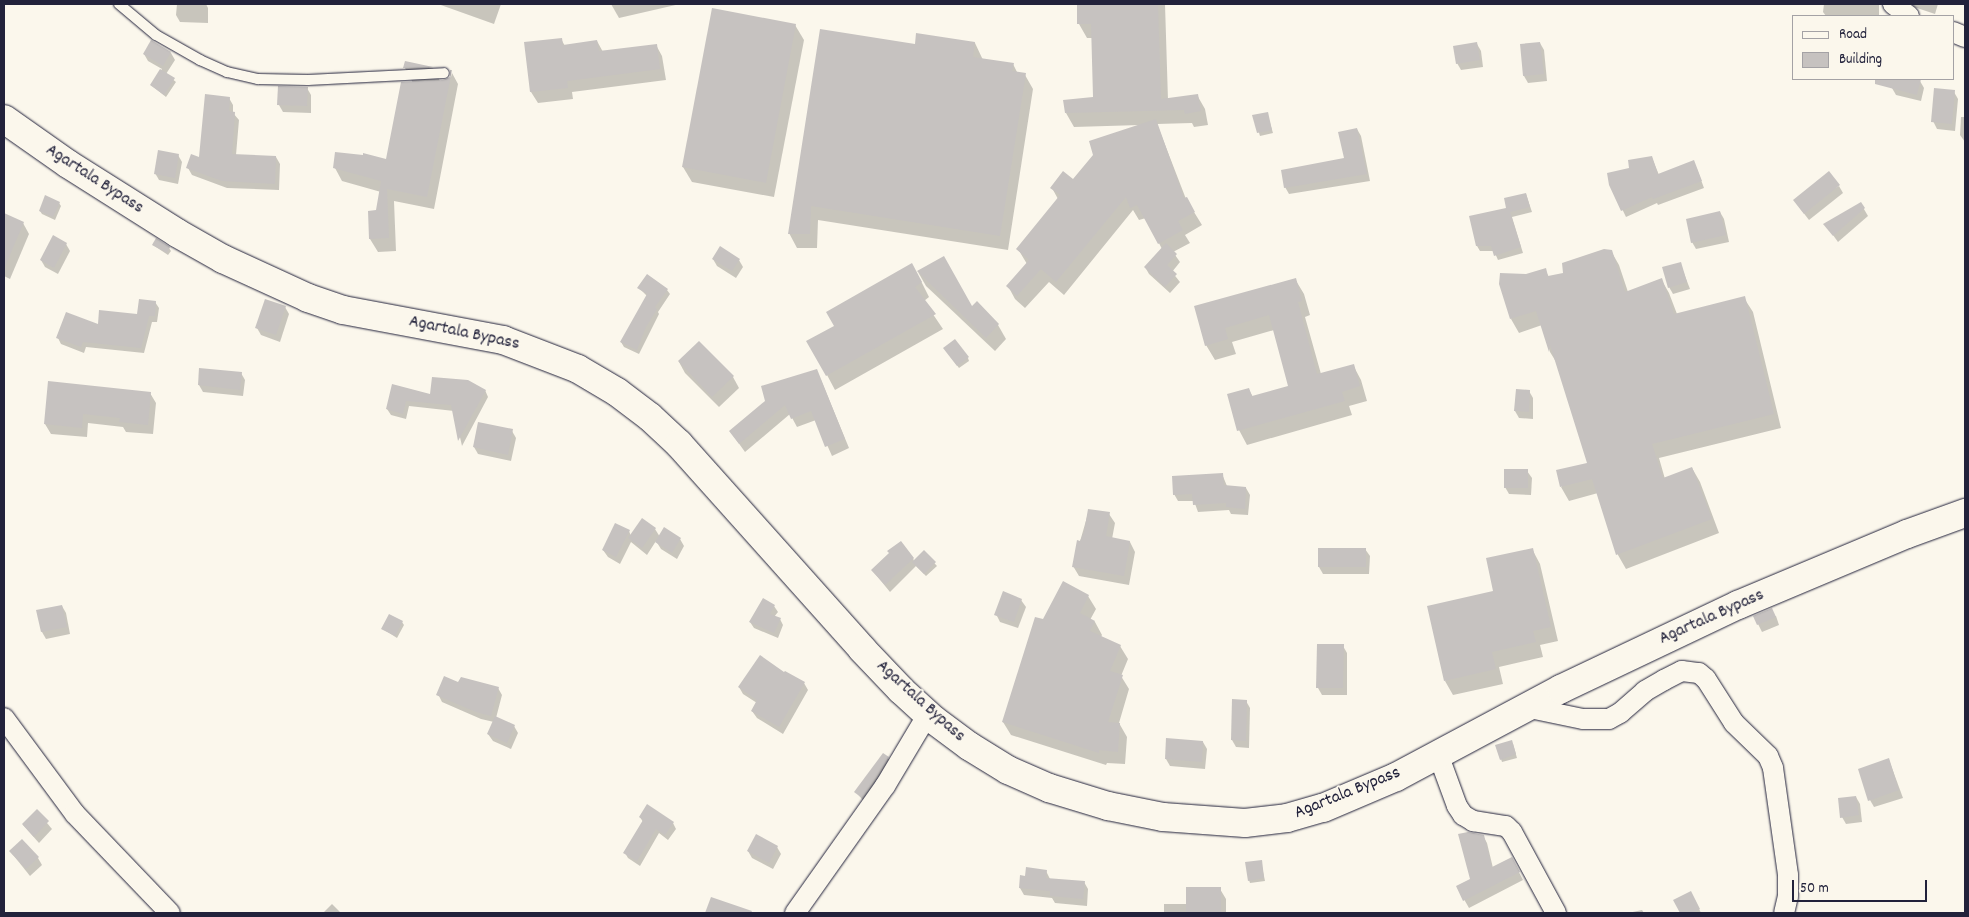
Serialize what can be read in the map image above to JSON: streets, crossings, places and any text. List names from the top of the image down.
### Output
{
  "streets": {
    "highway": ["Agartala Bypass"]
  },
  "legend": ["Road", "Building"],
  "scale_bar": "50 m"
}
